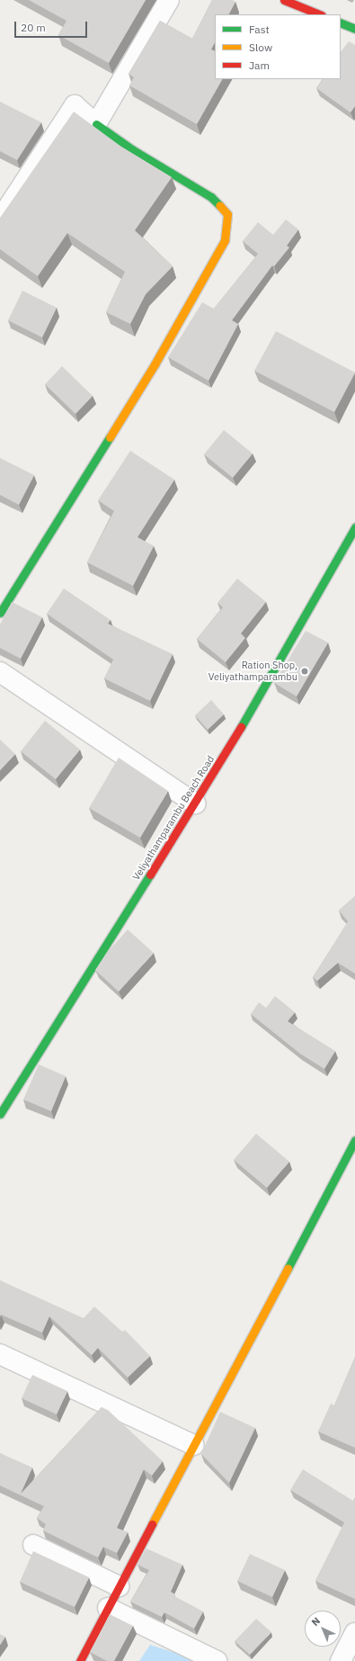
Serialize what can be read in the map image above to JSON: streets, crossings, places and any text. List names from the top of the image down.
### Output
{
  "streets": {
    "street": ["Veliyathamparambu Beach Road"]
  },
  "places": ["Ration Shop, Veliyathamparambu"],
  "legend": ["Fast", "Slow", "Jam"],
  "scale_bar": "20 m",
  "north": "top left"
}
